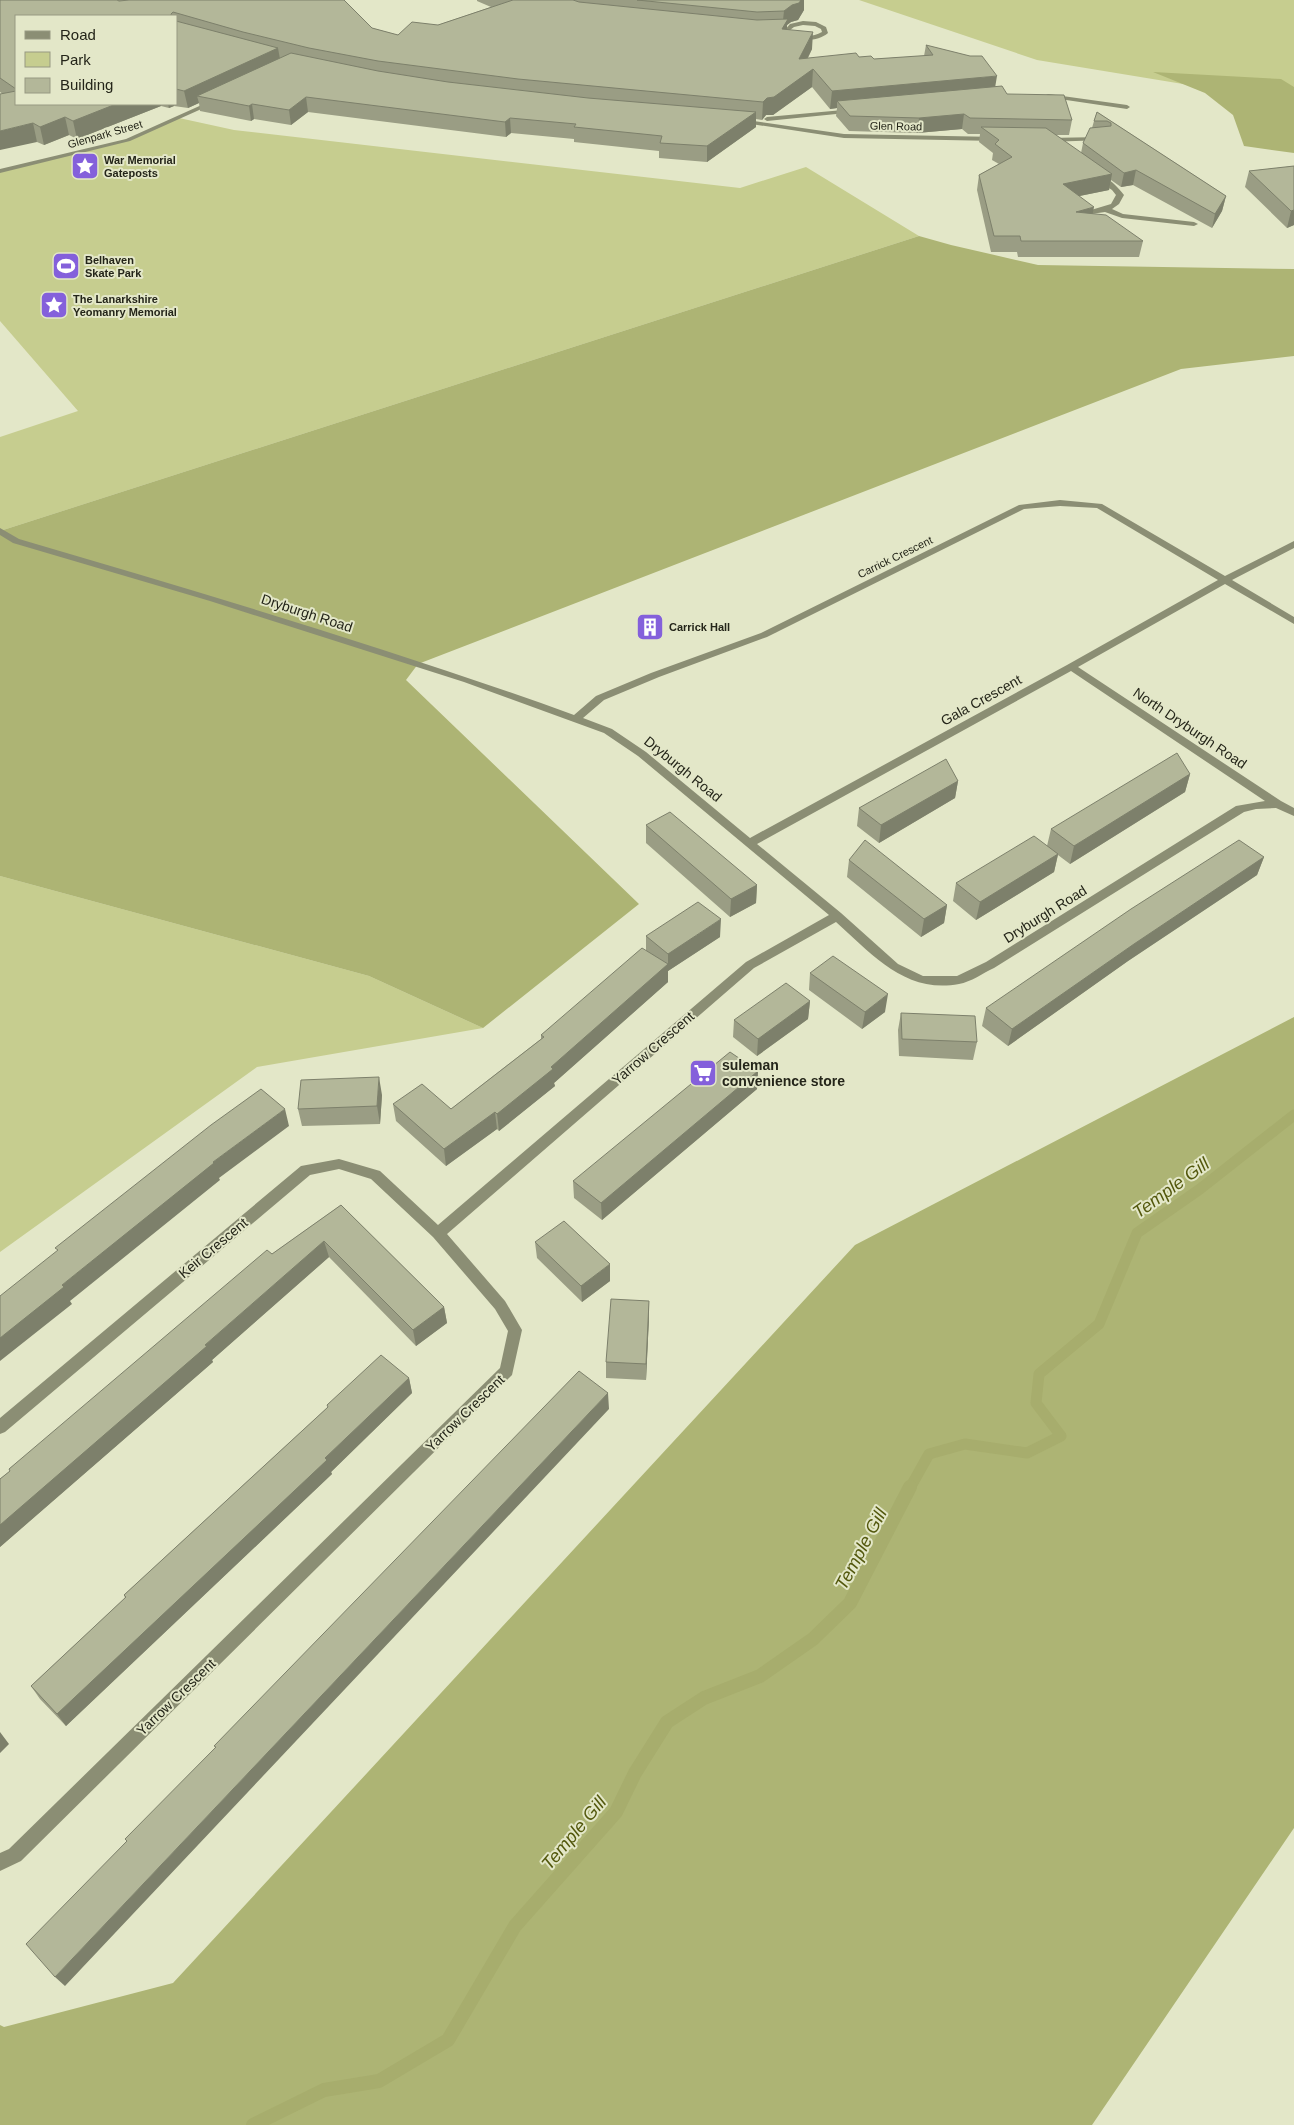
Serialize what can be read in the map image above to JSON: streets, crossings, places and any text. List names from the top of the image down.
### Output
{
  "streets": {
    "street": [
      "Glen Road",
      "Glenpark Street",
      "Carrick Crescent",
      "Dryburgh Road",
      "Gala Crescent",
      "North Dryburgh Road",
      "Yarrow Crescent",
      "Keir Crescent"
    ]
  },
  "crossings": [
    ["Carrick Crescent", "Dryburgh Road"],
    ["Carrick Crescent", "Gala Crescent"],
    ["Dryburgh Road", "Gala Crescent"],
    ["Dryburgh Road", "North Dryburgh Road"],
    ["Dryburgh Road", "Yarrow Crescent"],
    ["Gala Crescent", "North Dryburgh Road"],
    ["Yarrow Crescent", "Keir Crescent"]
  ],
  "water": ["Temple Gill"],
  "places": {
    "place": ["War Memorial Gateposts", "The Lanarkshire Yeomanry Memorial"],
    "sports": ["Belhaven Skate Park"],
    "building": ["Carrick Hall"],
    "supermarket": ["suleman convenience store"]
  },
  "legend": ["Road", "Park", "Building"]
}
